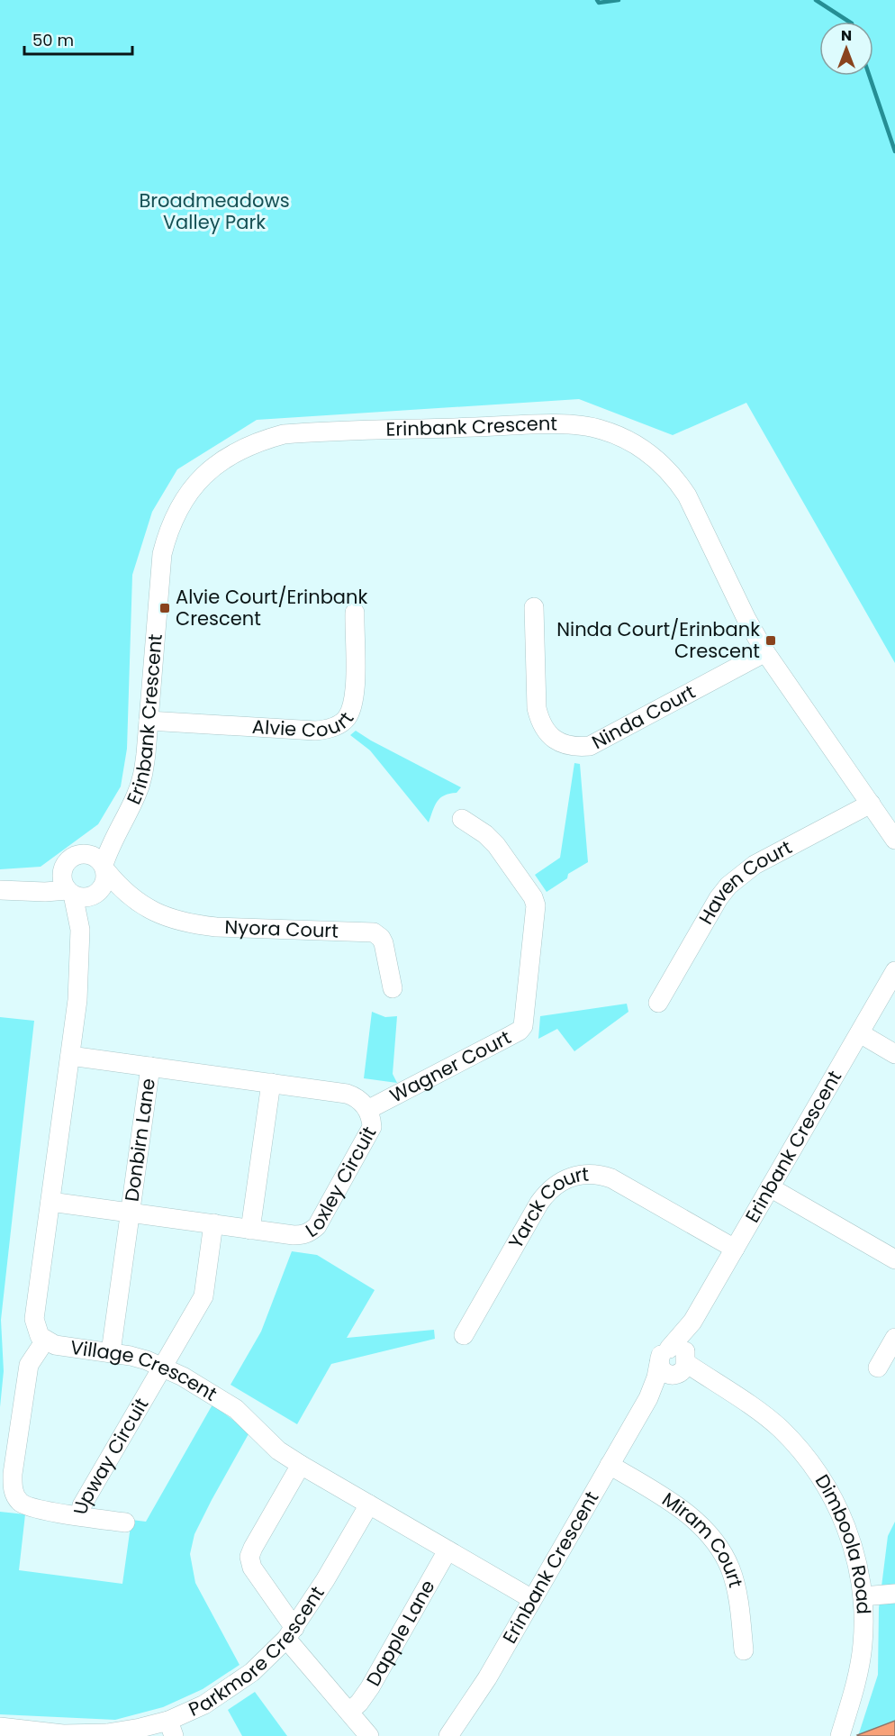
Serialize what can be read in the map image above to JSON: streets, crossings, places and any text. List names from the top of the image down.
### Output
{
  "streets": {
    "street": [
      "Erinbank Crescent",
      "Alvie Court",
      "Ninda Court",
      "Haven Court",
      "Nyora Court",
      "Wagner Court",
      "Donbirn Lane",
      "Loxley Circuit",
      "Yarck Court",
      "Village Crescent",
      "Upway Circuit",
      "Miram Court",
      "Dimboola Road",
      "Dapple Lane",
      "Parkmore Crescent"
    ]
  },
  "crossings": [
    ["Erinbank Crescent", "Alvie Court"],
    ["Erinbank Crescent", "Ninda Court"],
    ["Erinbank Crescent", "Haven Court"],
    ["Erinbank Crescent", "Nyora Court"],
    ["Erinbank Crescent", "Yarck Court"],
    ["Erinbank Crescent", "Village Crescent"],
    ["Erinbank Crescent", "Miram Court"],
    ["Erinbank Crescent", "Dimboola Road"],
    ["Nyora Court", "Village Crescent"],
    ["Wagner Court", "Loxley Circuit"],
    ["Donbirn Lane", "Loxley Circuit"],
    ["Donbirn Lane", "Village Crescent"],
    ["Loxley Circuit", "Village Crescent"],
    ["Loxley Circuit", "Upway Circuit"],
    ["Village Crescent", "Upway Circuit"],
    ["Village Crescent", "Dapple Lane"],
    ["Village Crescent", "Parkmore Crescent"]
  ],
  "parks": ["Broadmeadows Valley Park"],
  "places": {
    "transit": ["Alvie Court/Erinbank Crescent", "Ninda Court/Erinbank Crescent"]
  },
  "scale_bar": "50 m",
  "north": "top"
}
